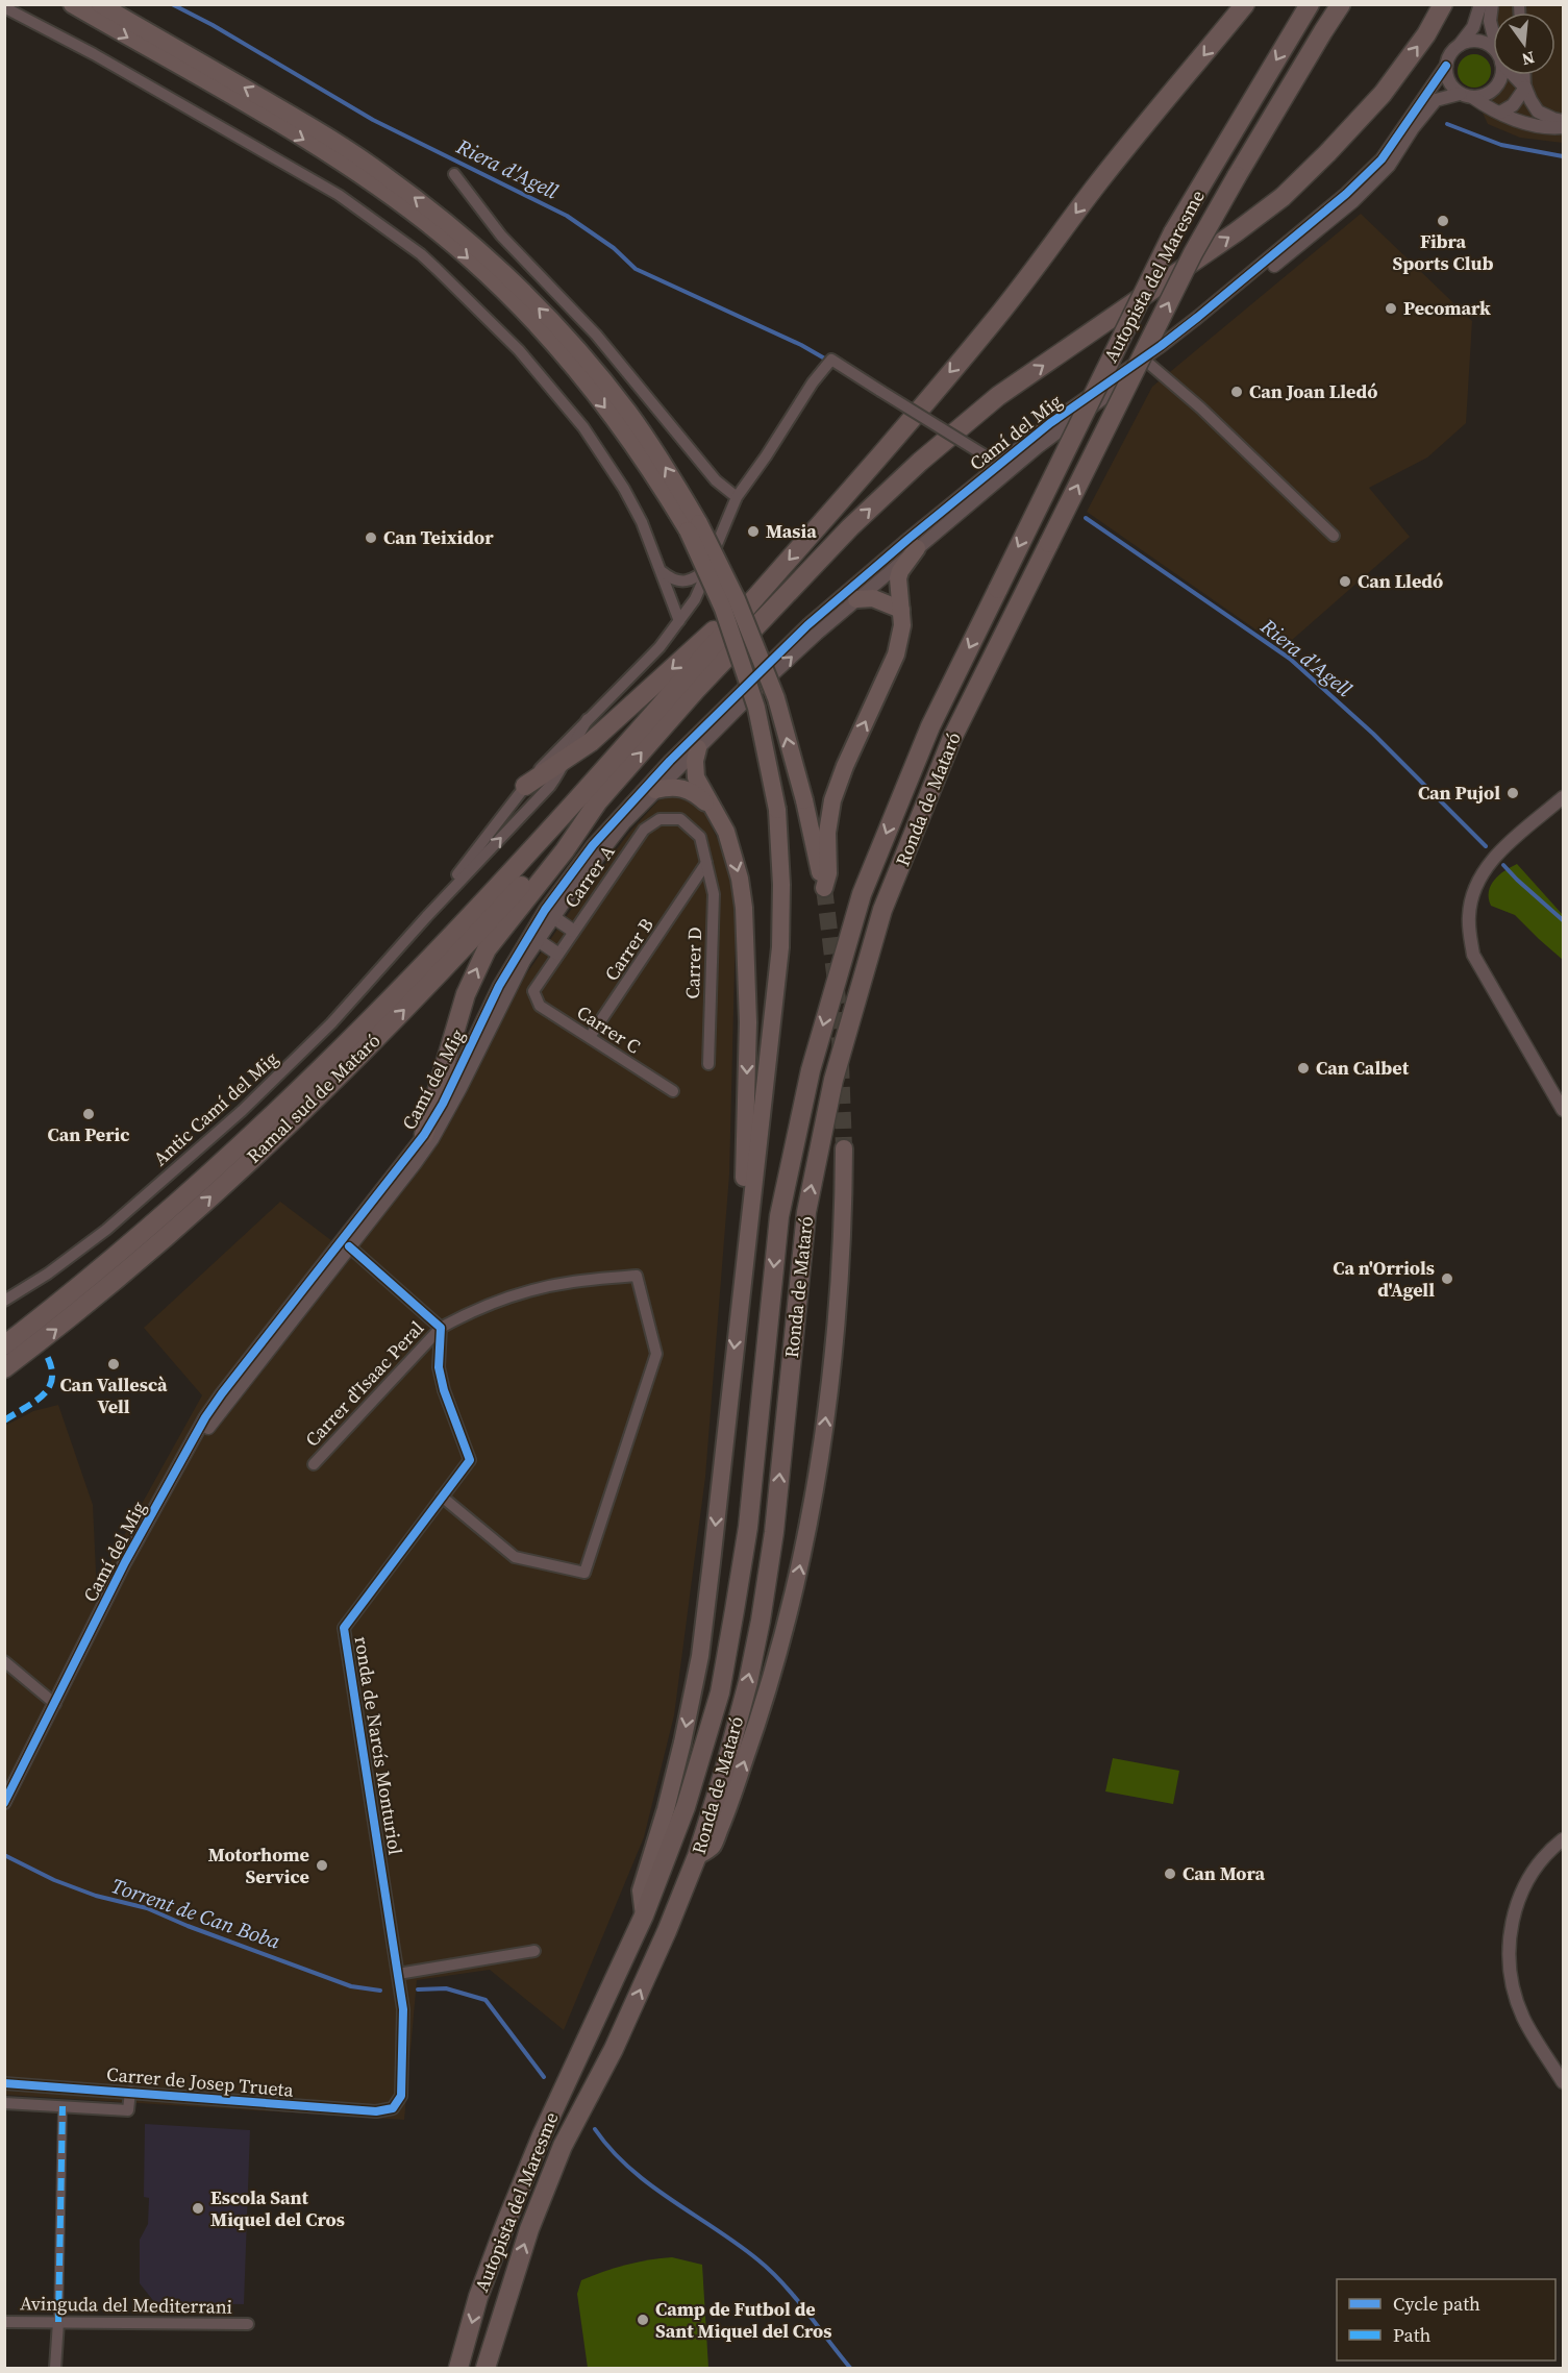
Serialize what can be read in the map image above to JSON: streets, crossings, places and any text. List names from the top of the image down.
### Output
{
  "streets": {
    "highway": ["Autopista del Maresme", "Ronda de Mataró", "Ramal sud de Mataró"],
    "street": [
      "Camí del Mig",
      "Carrer A",
      "Carrer B",
      "Carrer D",
      "Carrer C",
      "Antic Camí del Mig",
      "Carrer d'Isaac Peral",
      "ronda de Narcís Monturiol",
      "Carrer de Josep Trueta",
      "Avinguda del Mediterrani"
    ]
  },
  "crossings": [
    ["Autopista del Maresme", "Ronda de Mataró"],
    ["Camí del Mig", "Antic Camí del Mig"],
    ["Carrer A", "Carrer B"],
    ["Carrer A", "Carrer D"],
    ["Carrer A", "Carrer C"],
    ["Carrer B", "Carrer D"],
    ["Carrer B", "Carrer C"],
    ["Carrer d'Isaac Peral", "ronda de Narcís Monturiol"],
    ["ronda de Narcís Monturiol", "Carrer de Josep Trueta"]
  ],
  "water": ["Riera d'Agell", "Torrent de Can Boba"],
  "places": [
    "Fibra Sports Club",
    "Pecomark",
    "Can Joan Lledó",
    "Masia",
    "Can Teixidor",
    "Can Lledó",
    "Can Pujol",
    "Can Calbet",
    "Can Peric",
    "Ca n'Orriols d'Agell",
    "Can Vallescà Vell",
    "Motorhome Service",
    "Can Mora",
    "Escola Sant Miquel del Cros",
    "Camp de Futbol de Sant Miquel del Cros"
  ],
  "legend": ["Cycle path", "Path"],
  "north": "bottom"
}
